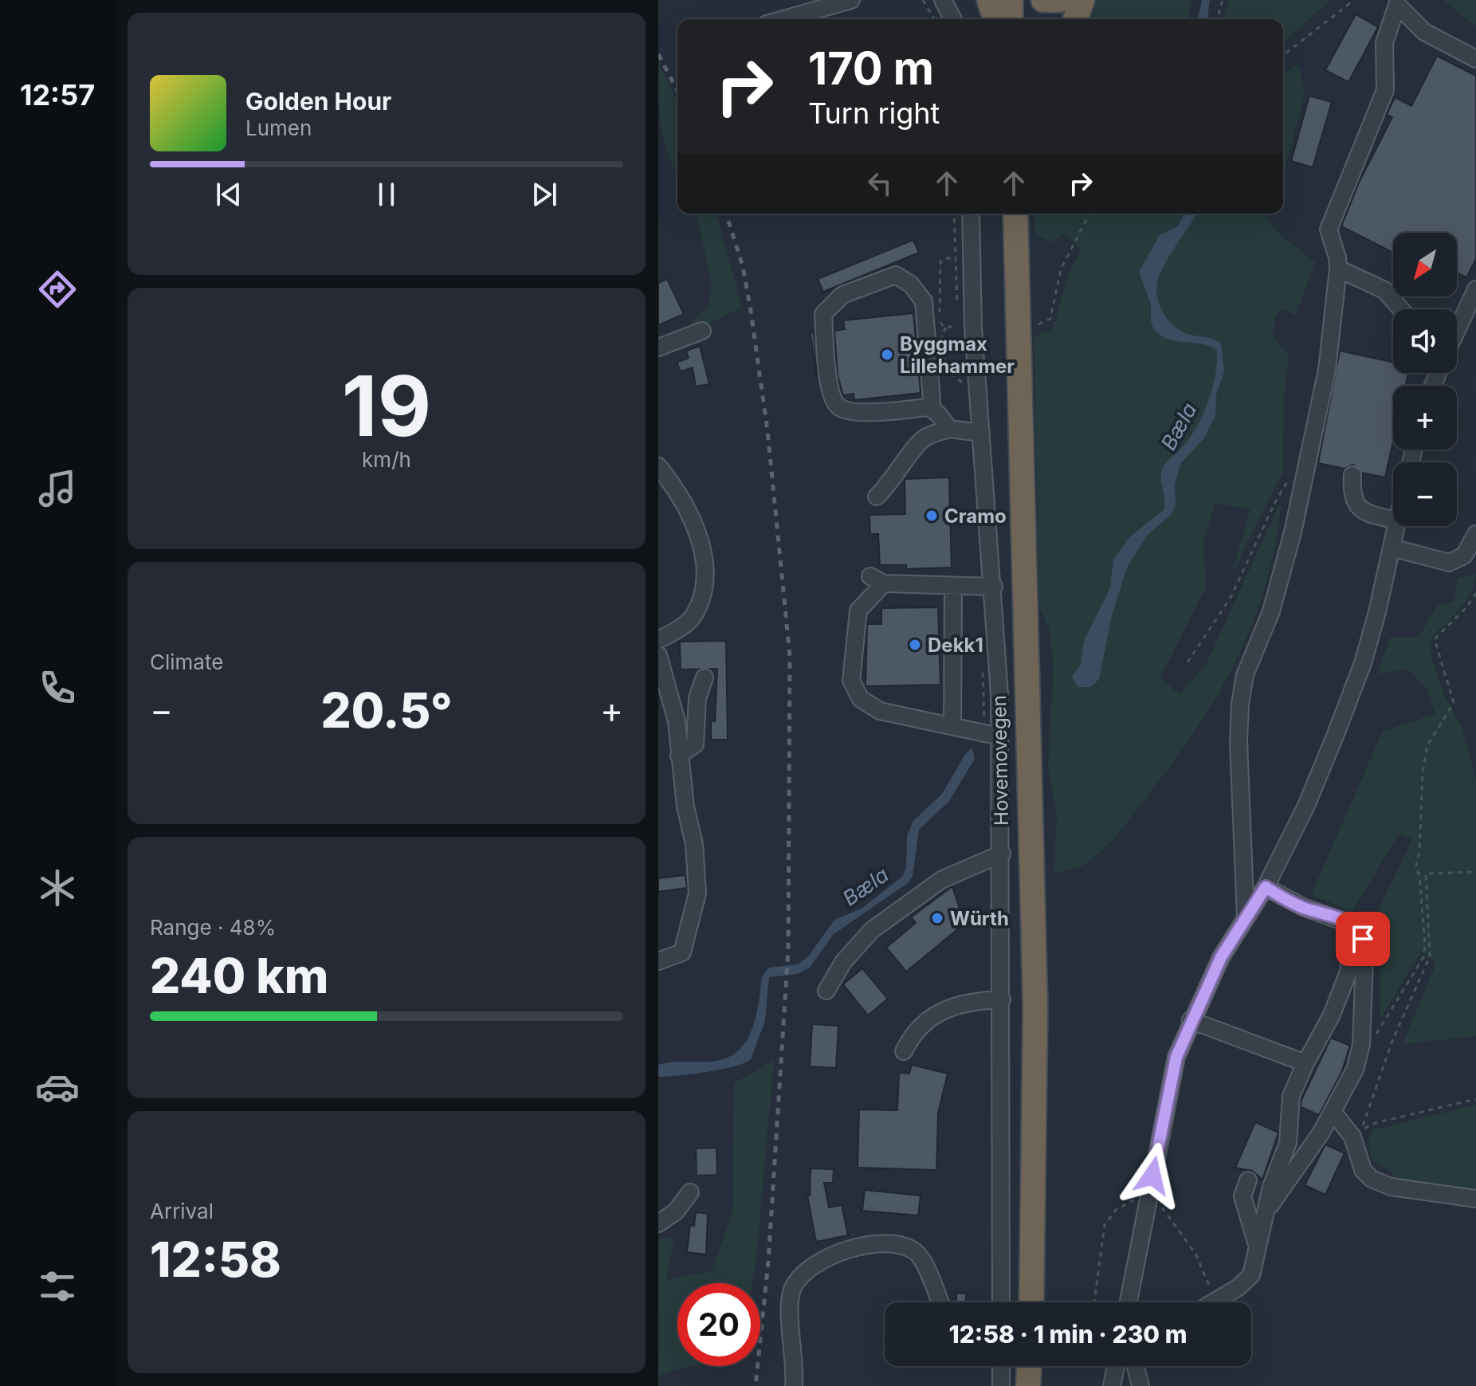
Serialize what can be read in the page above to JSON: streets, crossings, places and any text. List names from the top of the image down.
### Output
{
  "streets": {
    "street": ["Hovemovegen"]
  },
  "water": ["Bæla"],
  "places": [
    "Byggmax Lillehammer",
    "Cramo",
    "Dekk1",
    "Würth"
  ],
  "north": "bottom left",
  "page": {
    "tabs": "12:57",
    "turn": ["170 m", "Turn right"],
    "song": ["Golden Hour", "Lumen"],
    "map_buttons": ["+", "−"],
    "tile": [
      ["19", "km/h"],
      "Climate",
      ["Range · 48%", "240 km"],
      ["Arrival", "12:58"]
    ],
    "heat": ["−", "20.5°", "+"],
    "limit": "20",
    "trip": "12:58 · 1 min · 230 m"
  }
}
